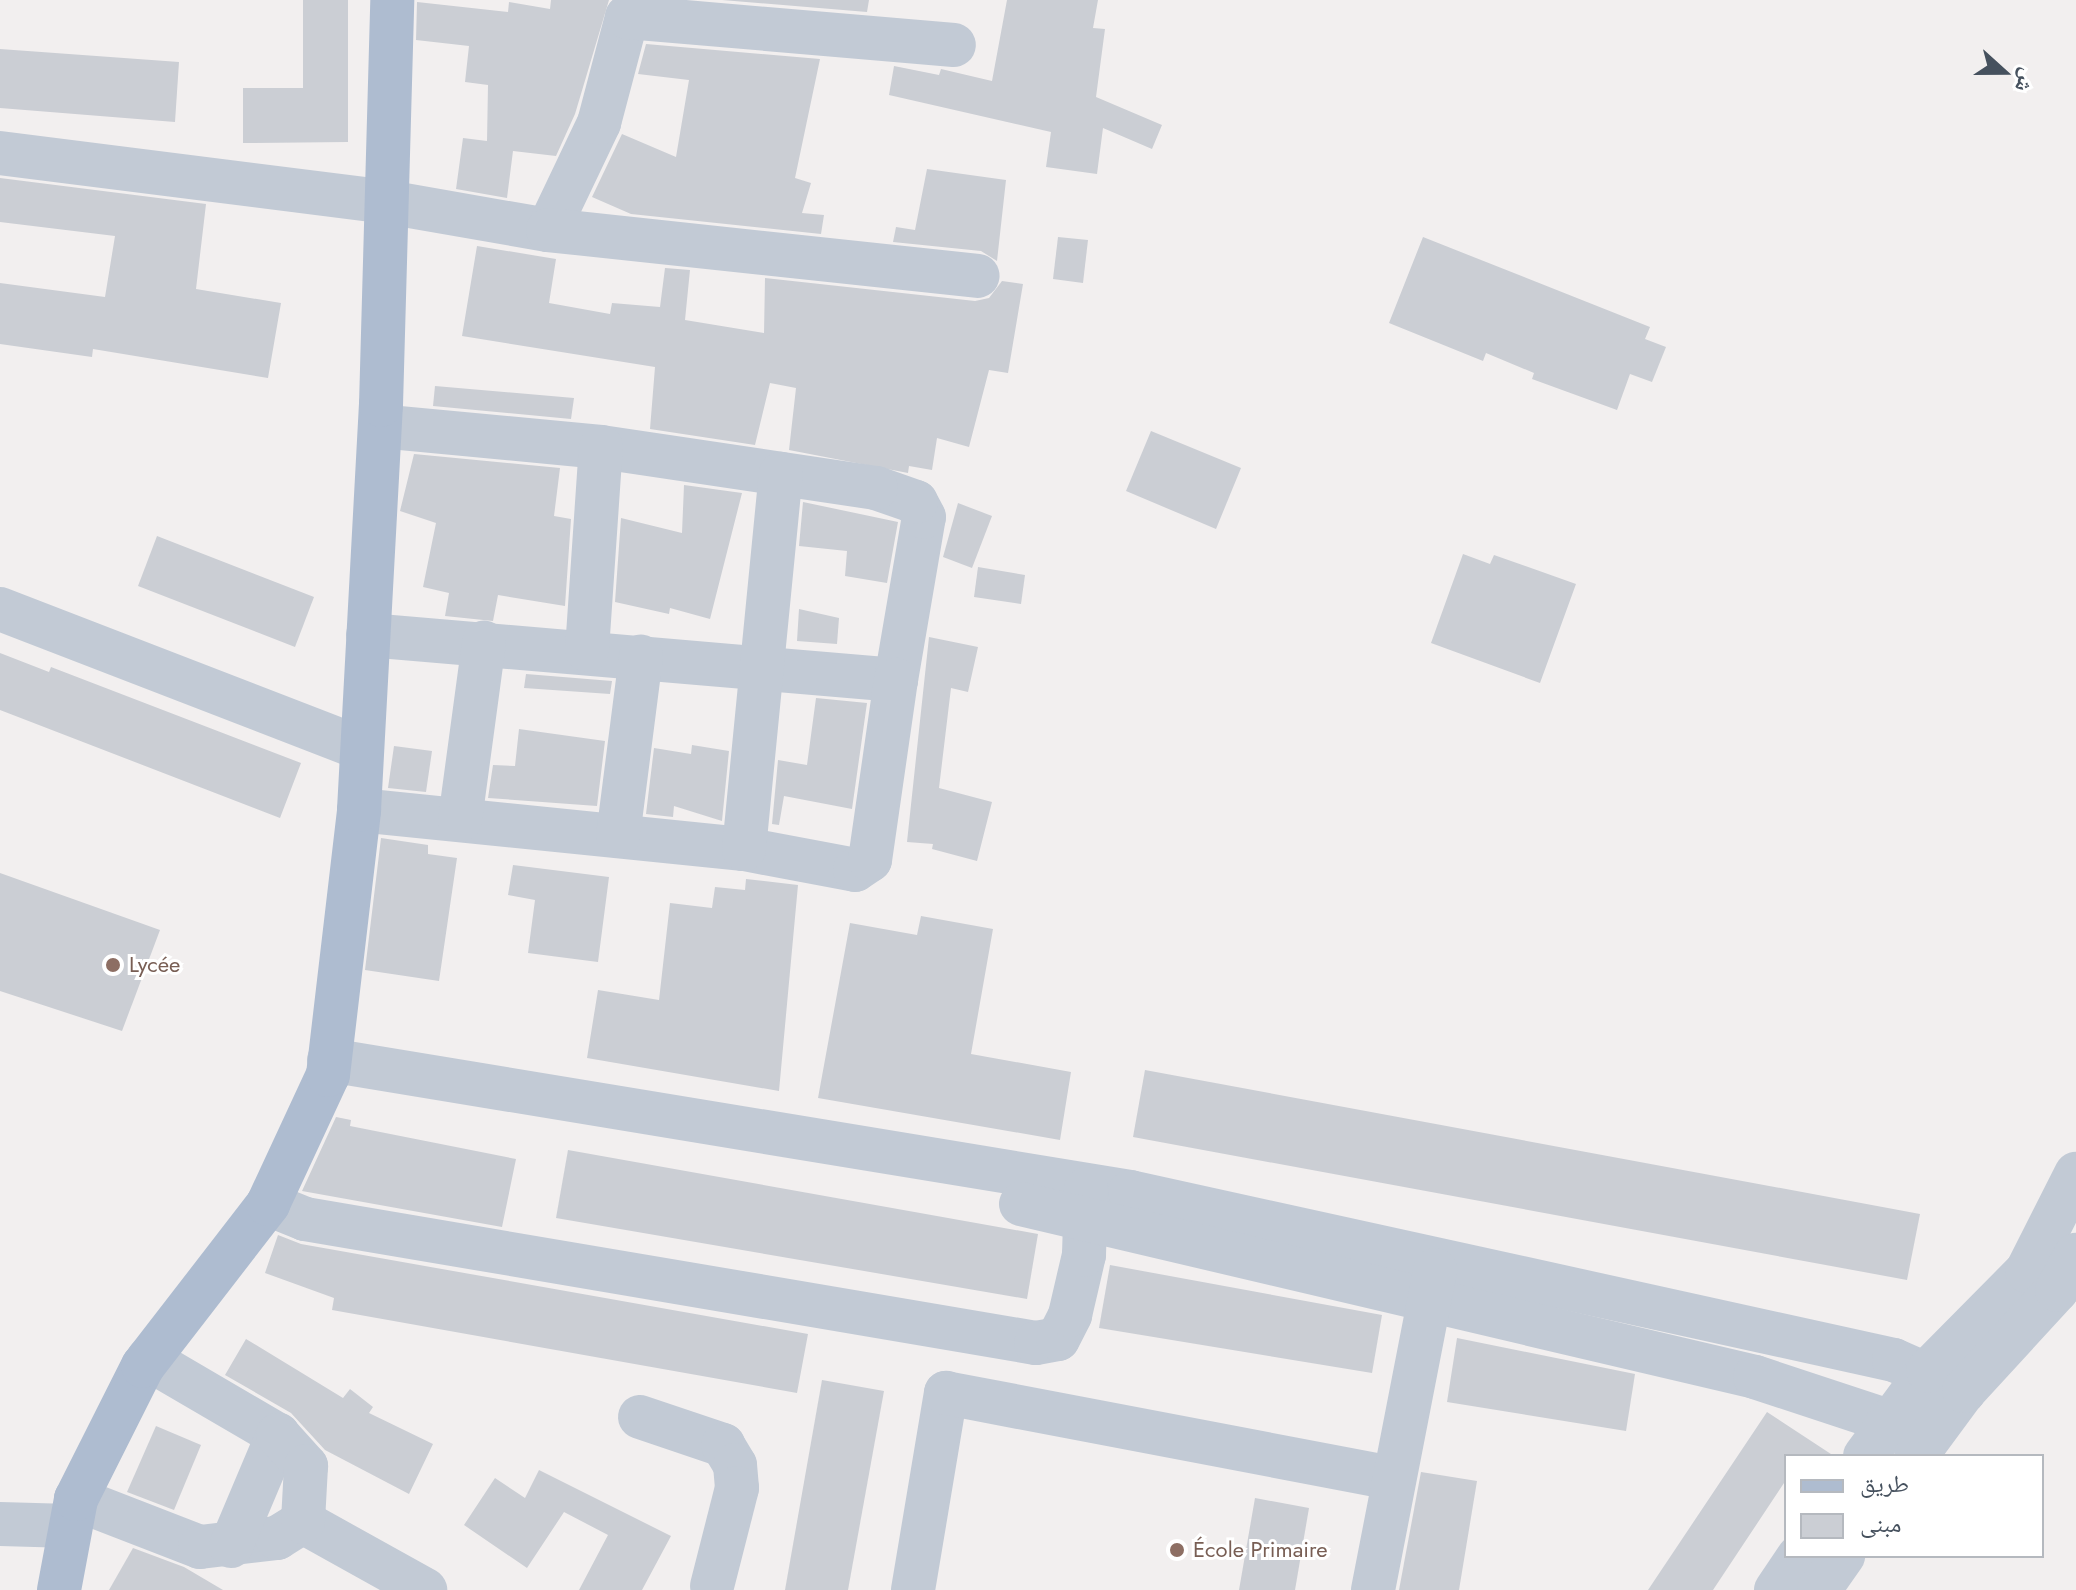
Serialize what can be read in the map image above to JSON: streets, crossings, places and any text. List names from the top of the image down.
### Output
{
  "places": ["Lycée", "École Primaire"],
  "legend": ["طريق", "مبنى"],
  "north": "right"
}
